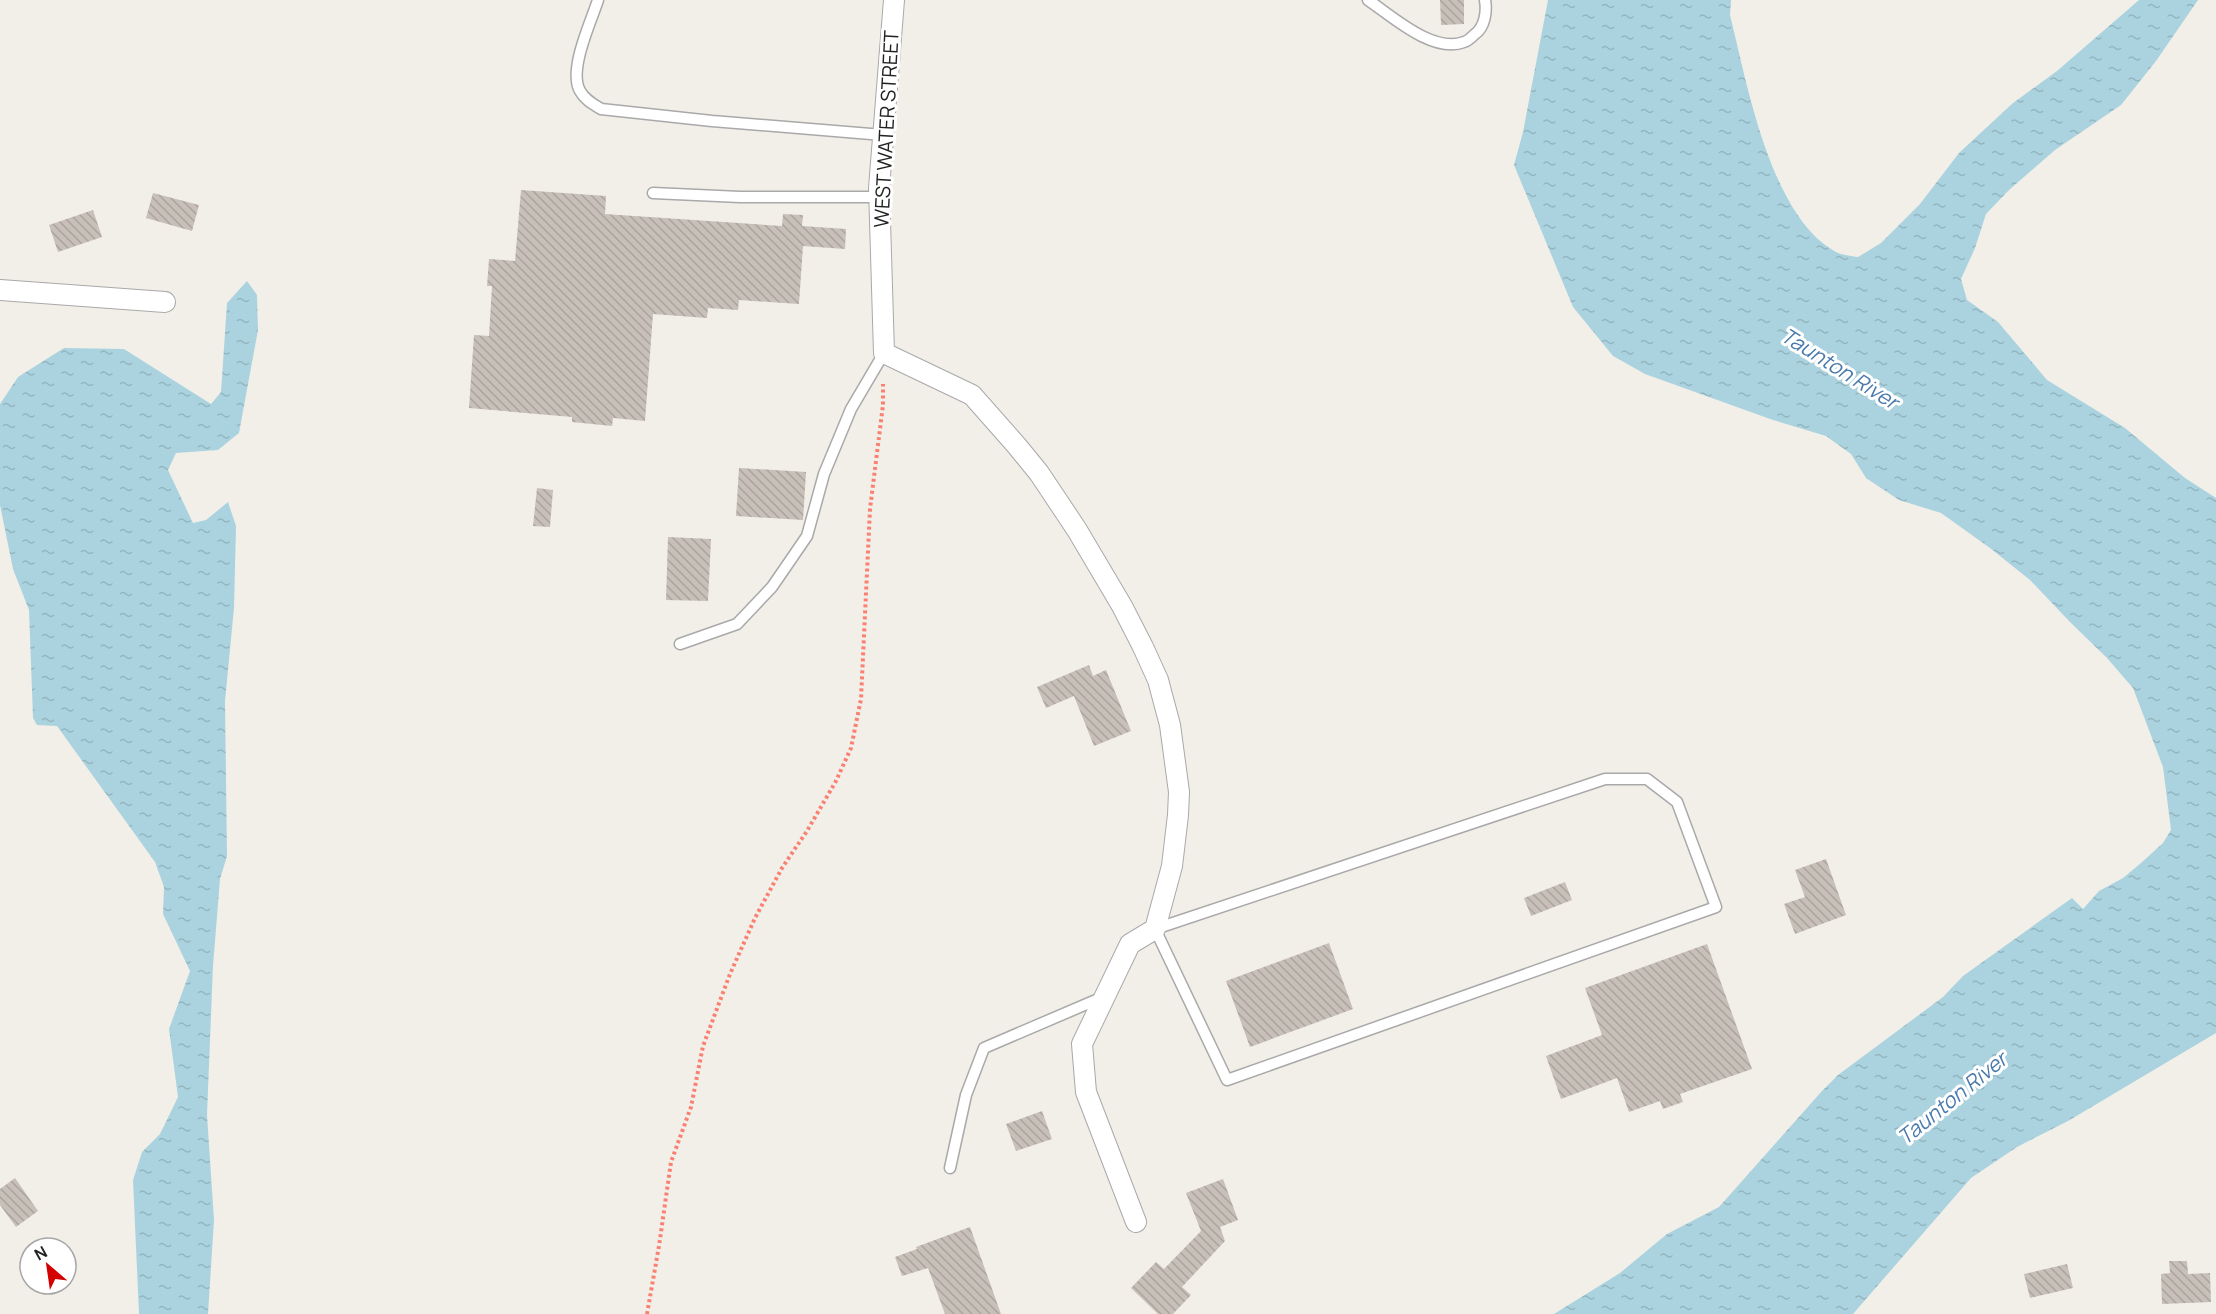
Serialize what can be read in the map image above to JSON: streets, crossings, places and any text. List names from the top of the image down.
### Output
{
  "streets": {
    "street": ["WEST WATER STREET"]
  },
  "water": ["Taunton River"],
  "north": "top left"
}
